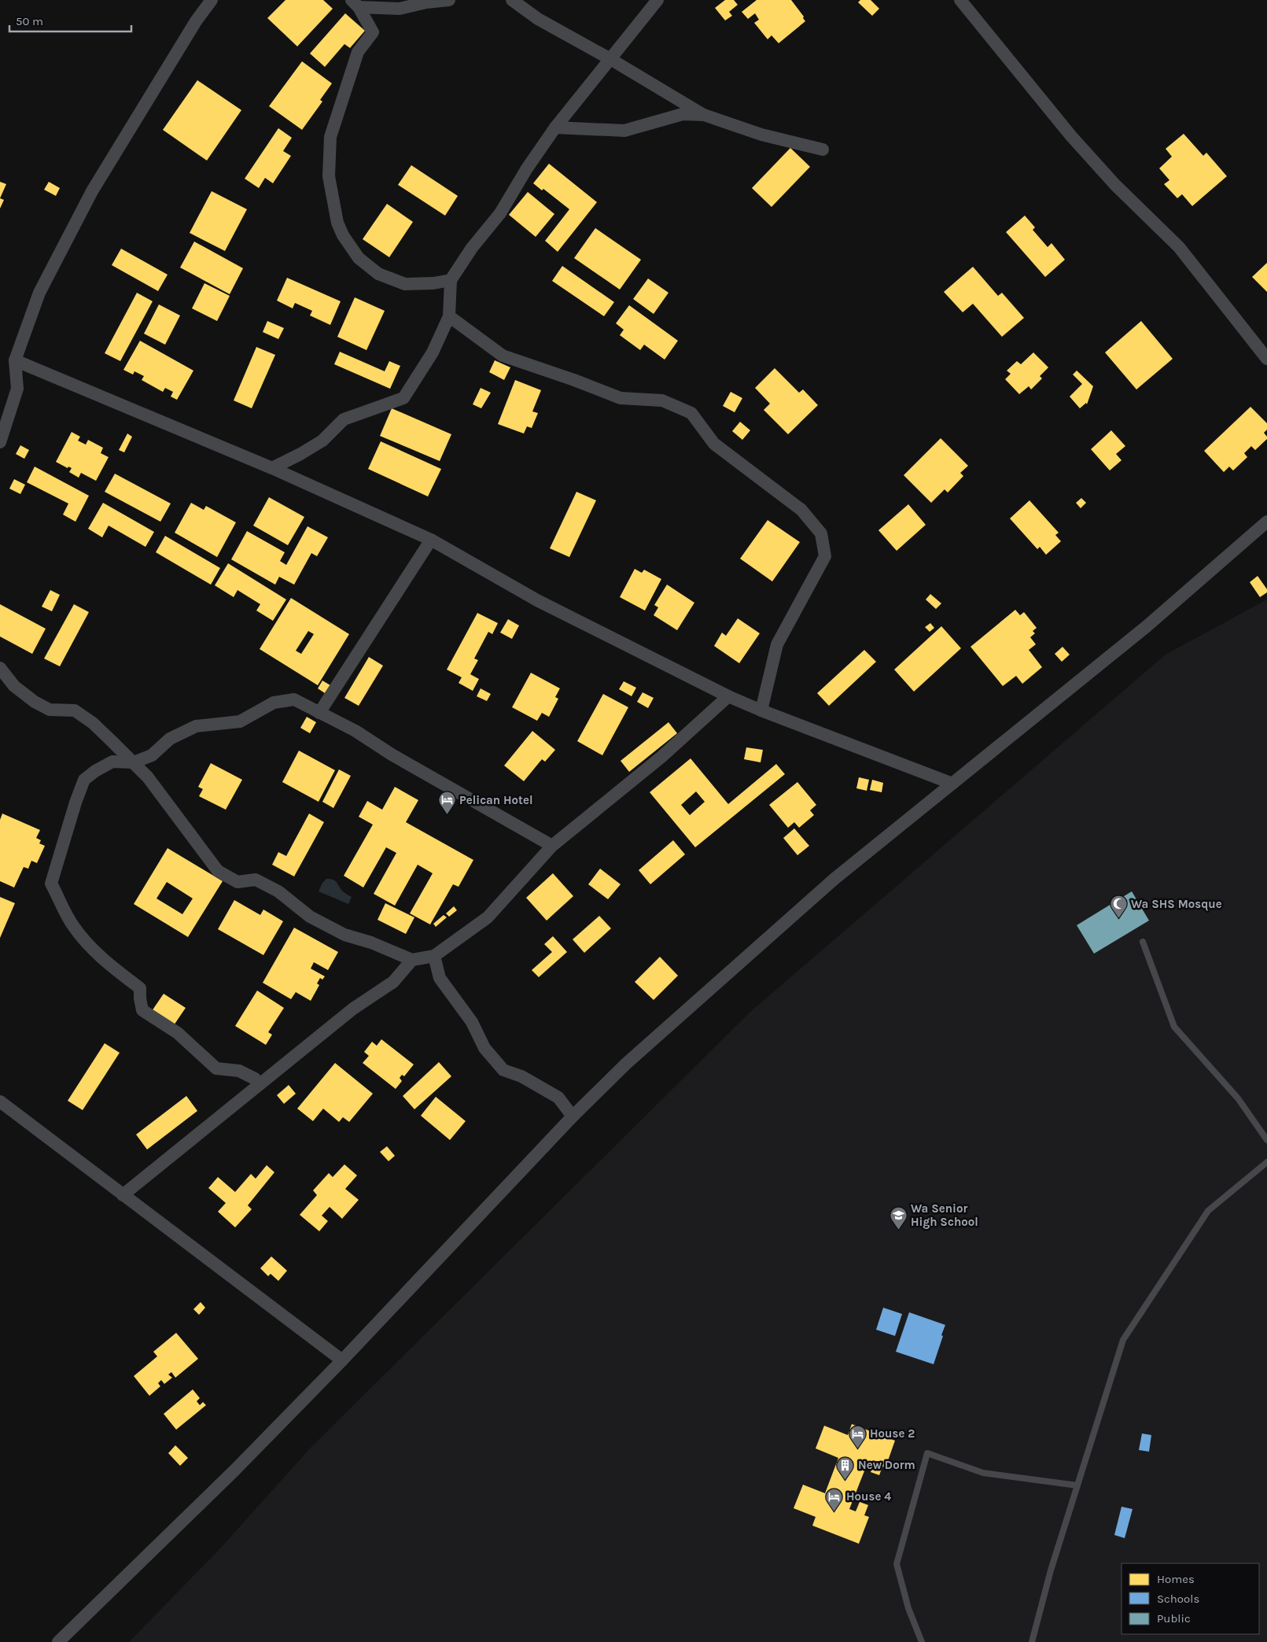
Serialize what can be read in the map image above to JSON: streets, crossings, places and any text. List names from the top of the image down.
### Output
{
  "places": {
    "hotel": ["Pelican Hotel", "House 2", "House 4"],
    "mosque": ["Wa SHS Mosque"],
    "school or university": ["Wa Senior High School"],
    "building": ["New Dorm"]
  },
  "legend": ["Homes", "Schools", "Public"],
  "scale_bar": "50 m"
}
